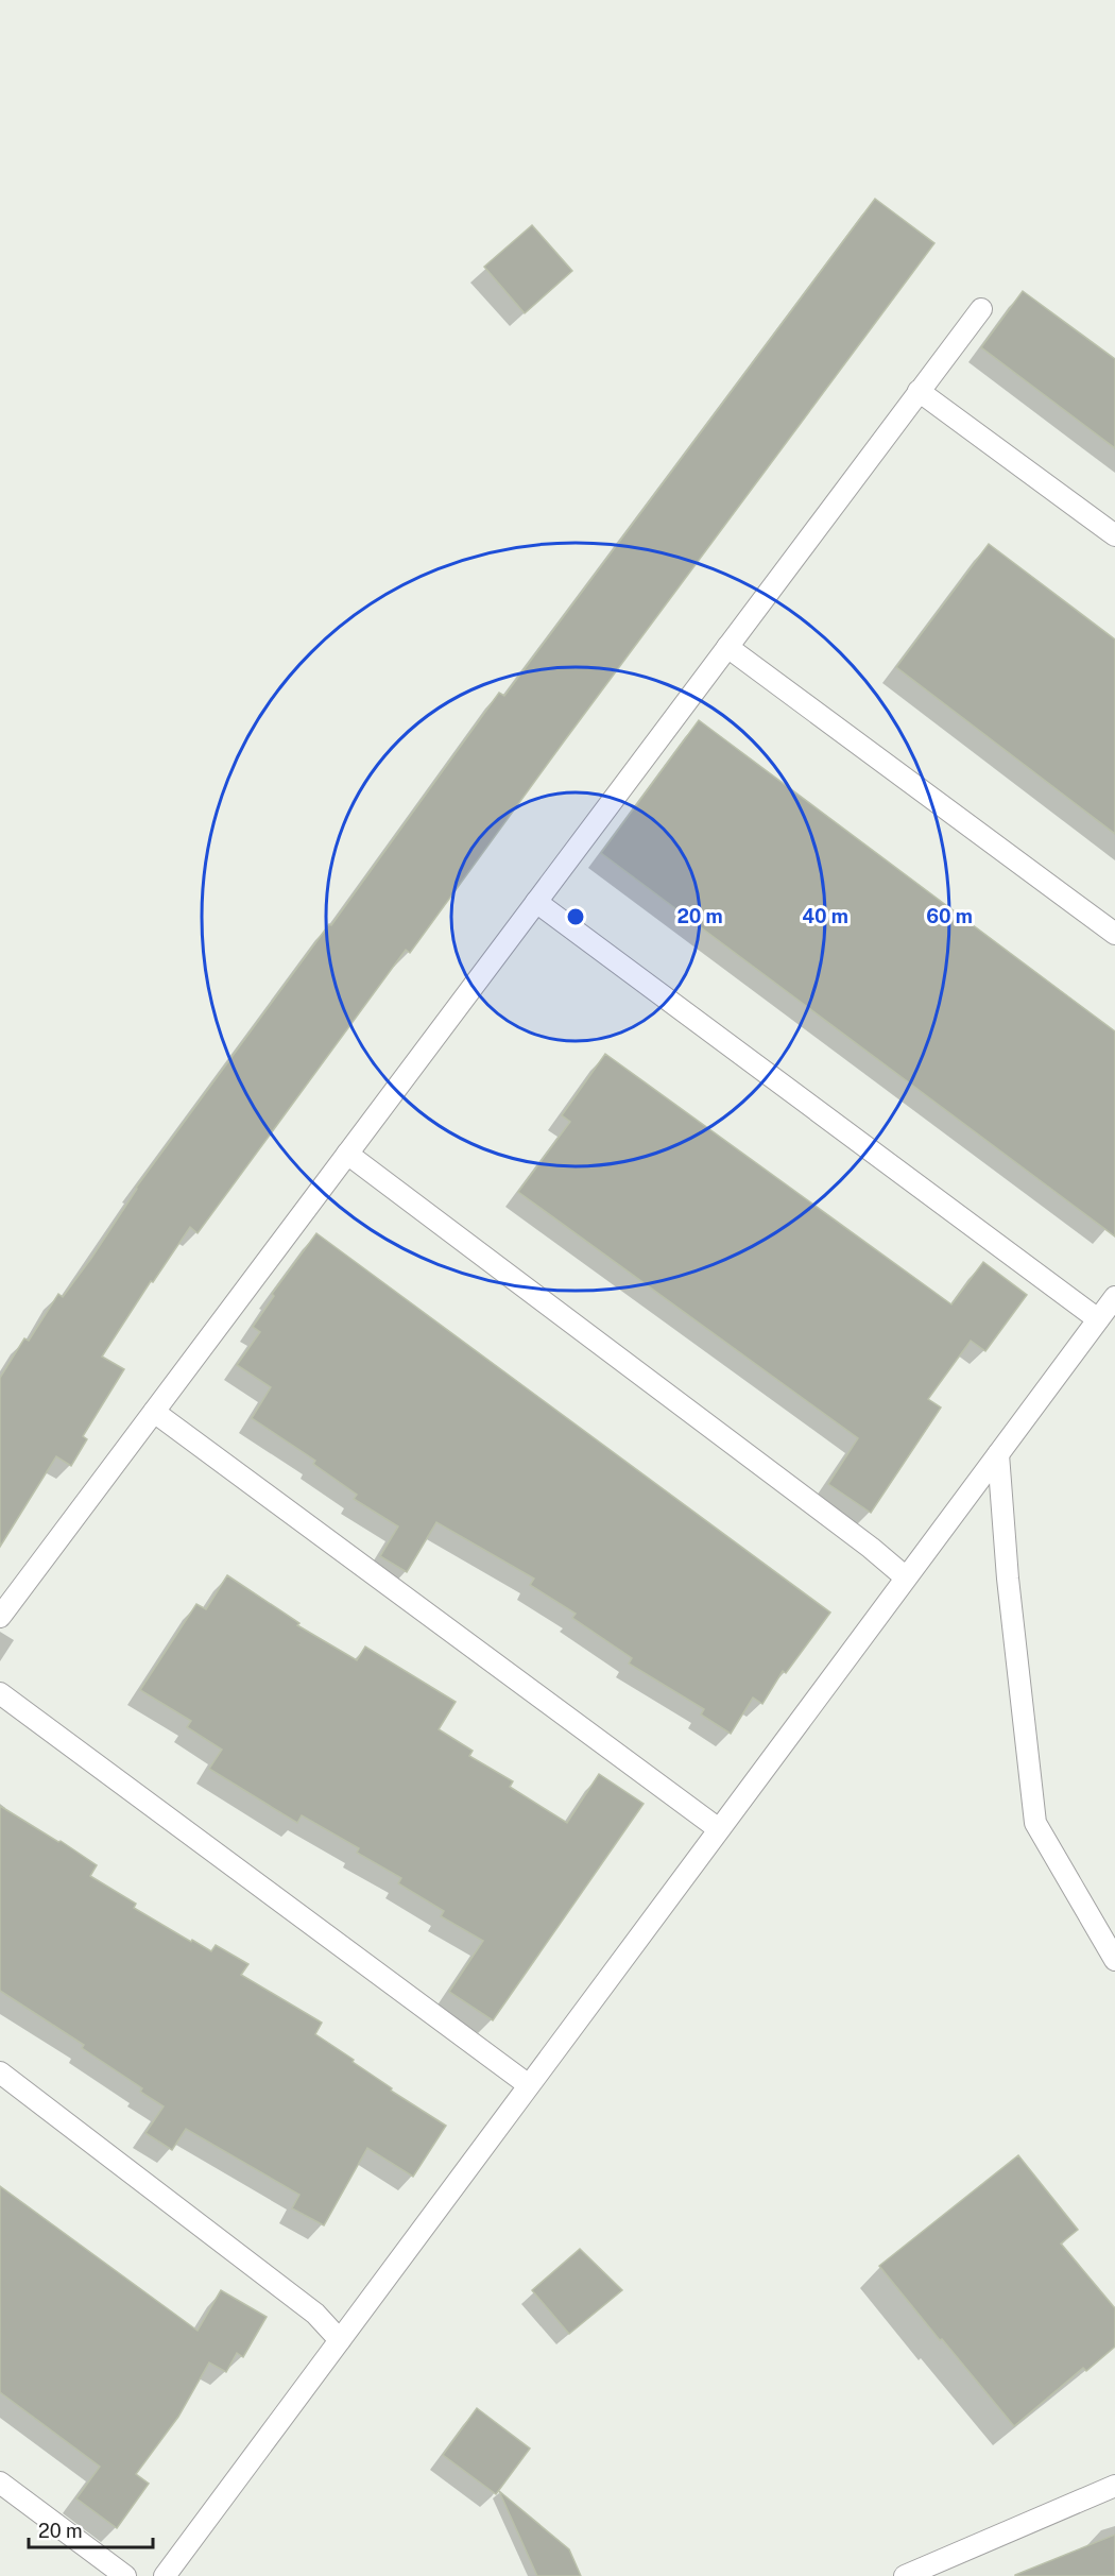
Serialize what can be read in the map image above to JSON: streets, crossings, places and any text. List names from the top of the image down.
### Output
{
  "scale_bar": "20 m",
  "rings": ["20 m", "40 m", "60 m"]
}
